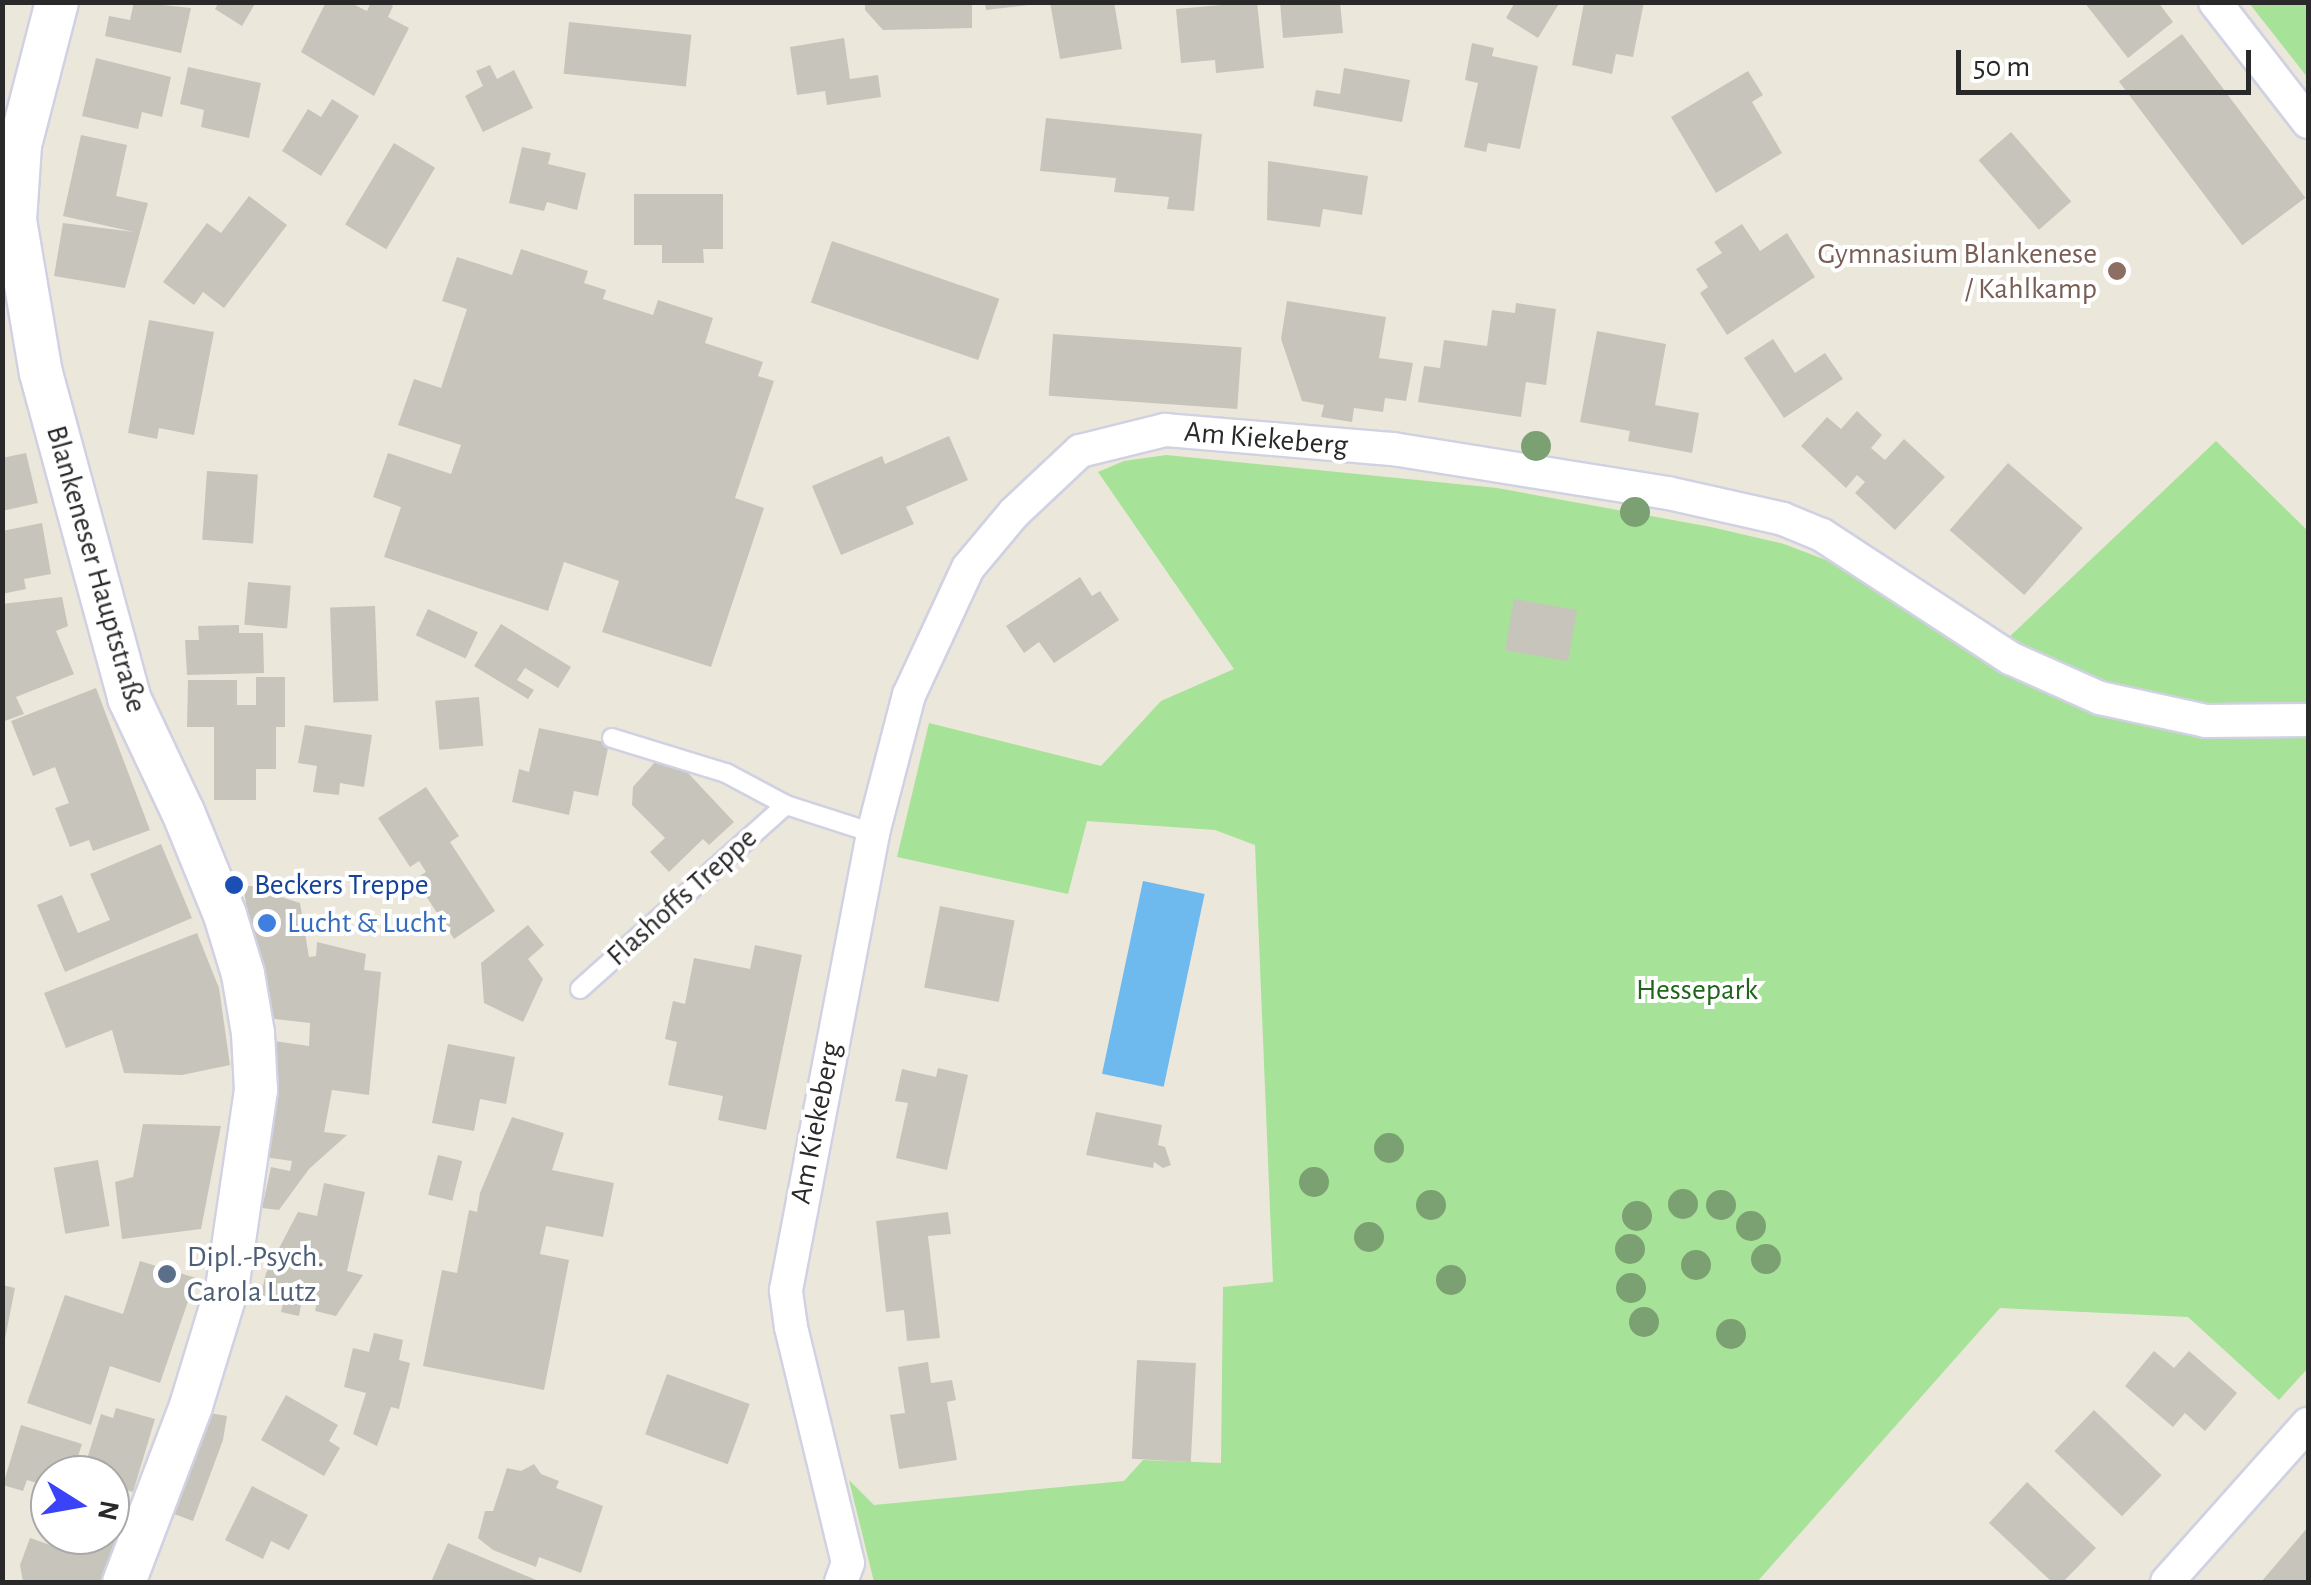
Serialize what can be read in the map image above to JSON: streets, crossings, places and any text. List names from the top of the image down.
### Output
{
  "streets": {
    "street": ["Am Kiekeberg", "Blankeneser Hauptstraße"],
    "lane": ["Flashoffs Treppe"]
  },
  "crossings": [
    ["Am Kiekeberg", "Flashoffs Treppe"]
  ],
  "parks": ["Hessepark"],
  "places": [
    "Gymnasium Blankenese / Kahlkamp",
    "Beckers Treppe",
    "Lucht & Lucht",
    "Dipl.-Psych. Carola Lutz"
  ],
  "scale_bar": "50 m",
  "north": "right"
}
